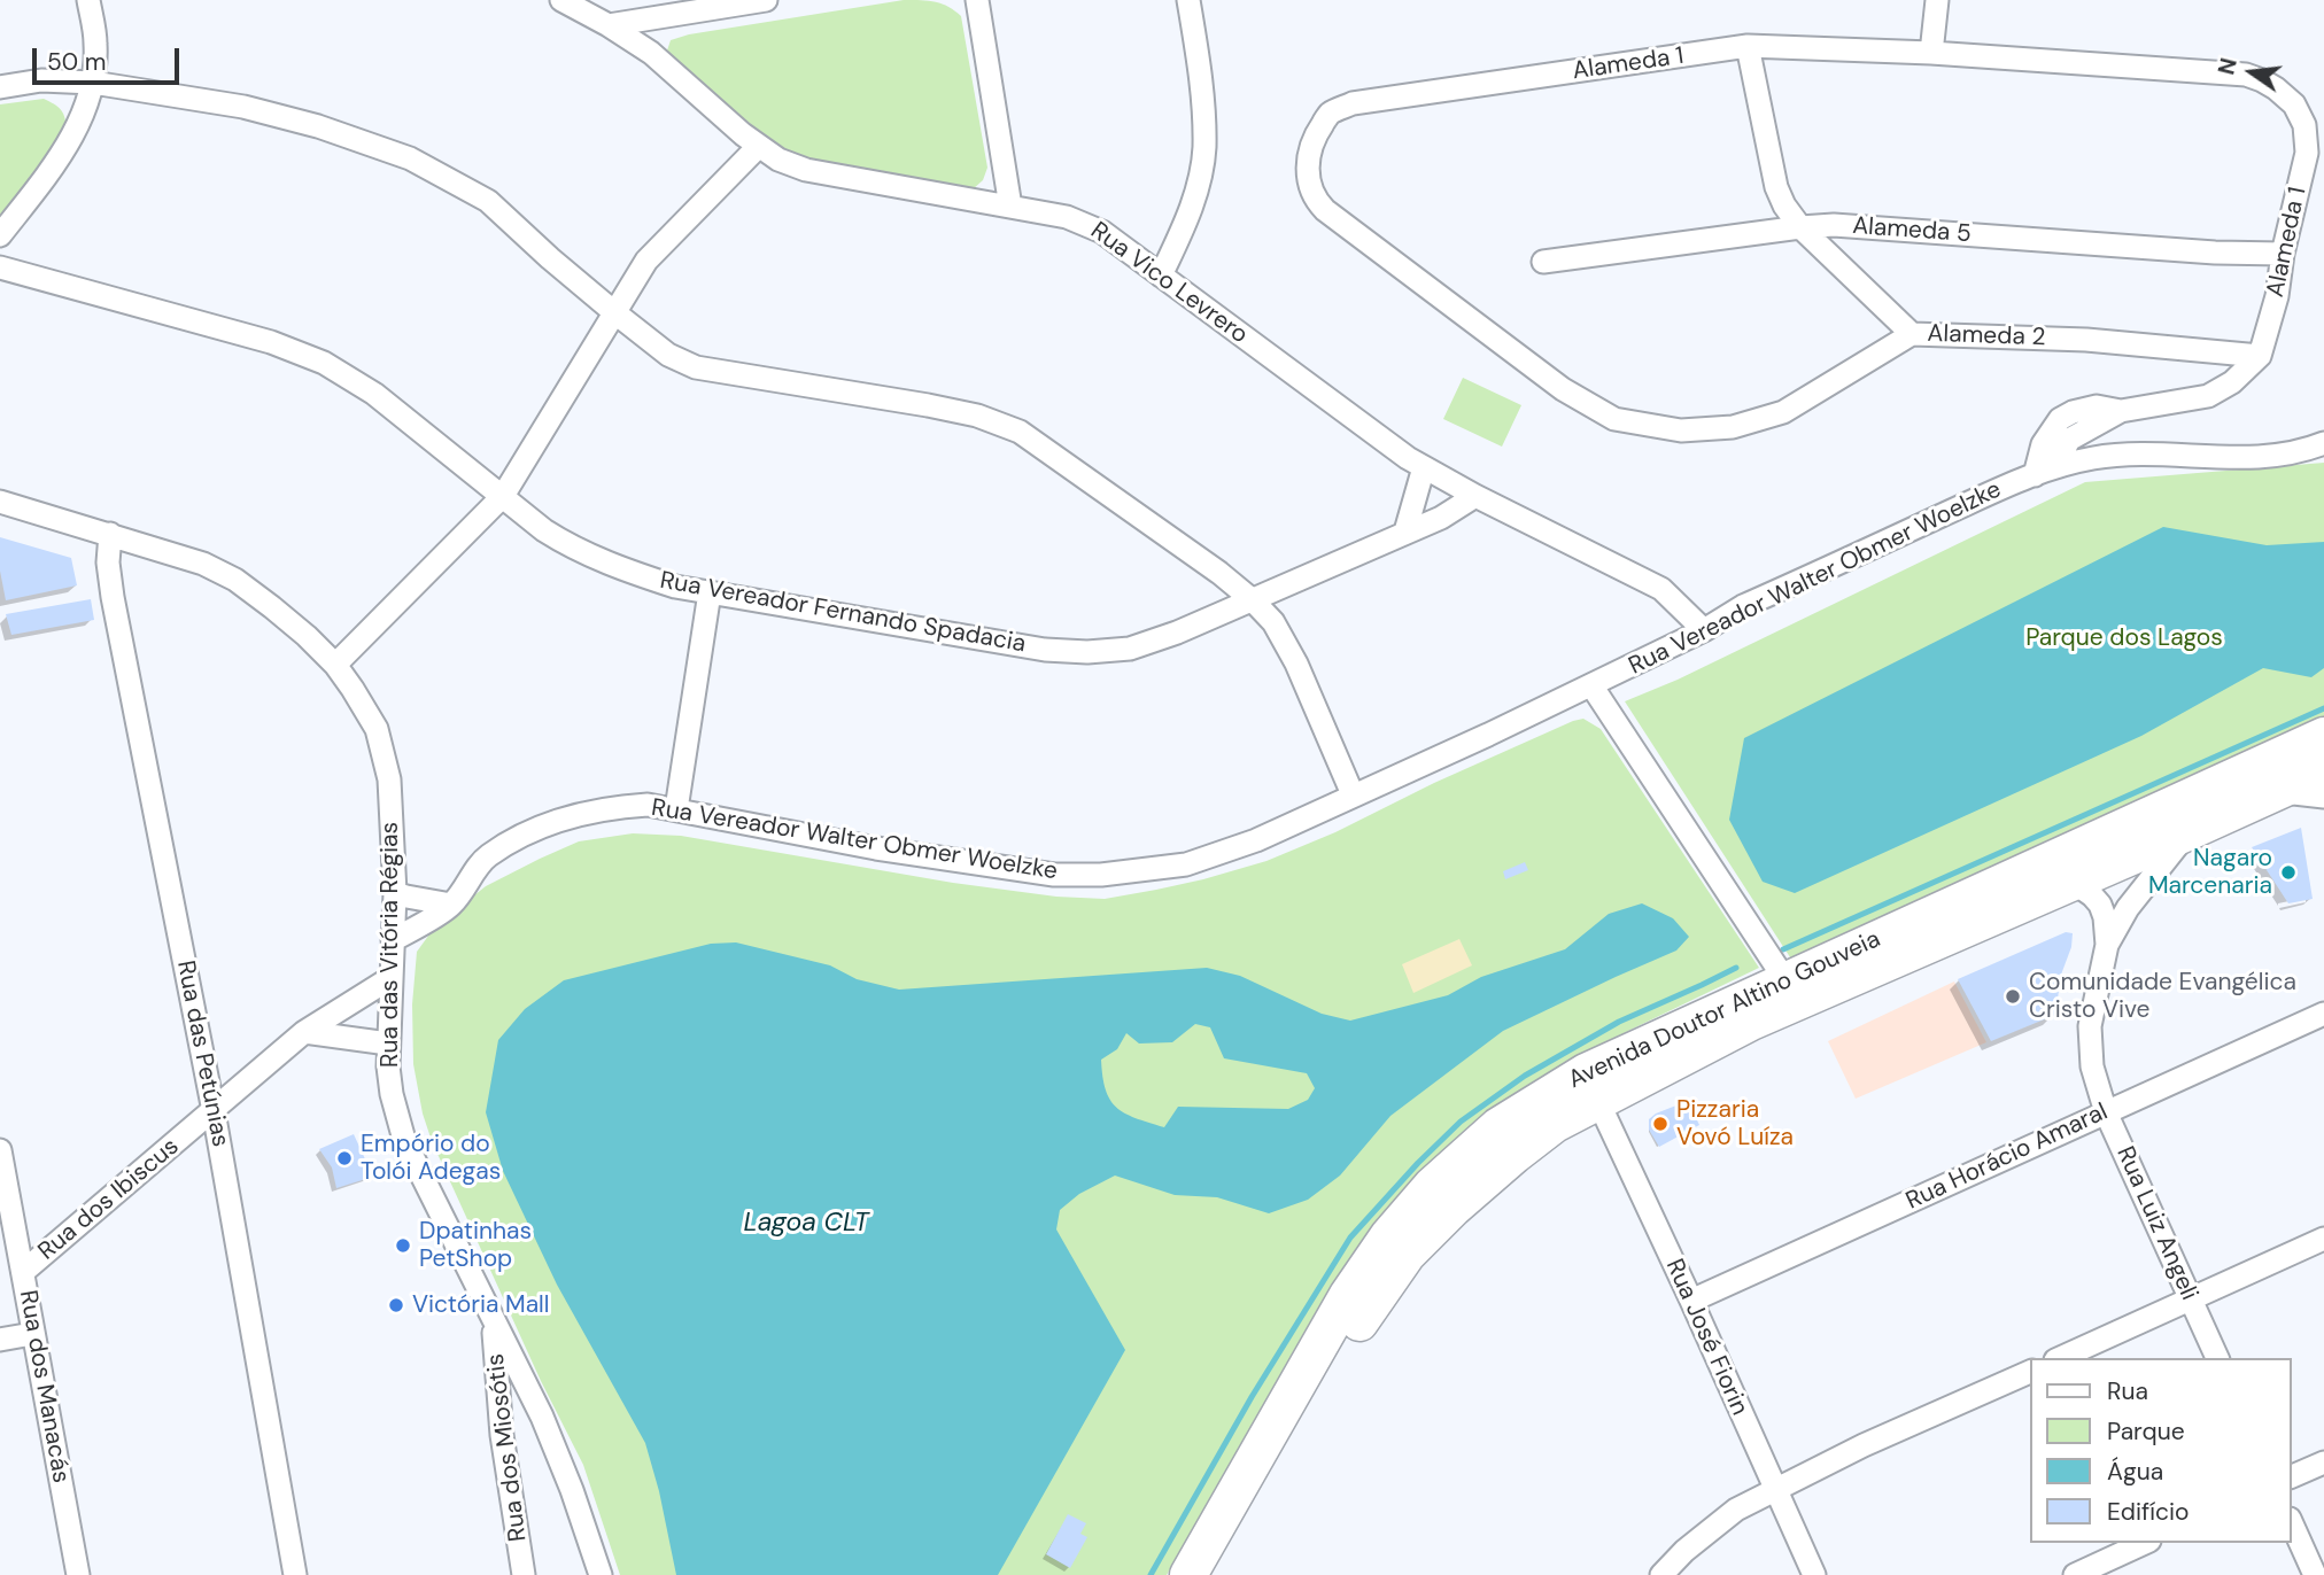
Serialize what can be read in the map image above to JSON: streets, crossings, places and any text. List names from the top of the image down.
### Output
{
  "streets": {
    "main road": ["Avenida Doutor Altino Gouveia"],
    "street": [
      "Alameda 1",
      "Alameda 5",
      "Rua Vico Levrero",
      "Alameda 2",
      "Rua Vereador Walter Obmer Woelzke",
      "Rua Vereador Fernando Spadacia",
      "Rua das Vitória Régias",
      "Rua das Petúnias",
      "Rua Horácio Amaral",
      "Rua dos Ibiscus",
      "Rua Luiz Angeli",
      "Rua José Fiorin",
      "Rua dos Manacás",
      "Rua dos Miosótis"
    ]
  },
  "crossings": [
    ["Alameda 1", "Alameda 5"],
    ["Alameda 1", "Alameda 2"],
    ["Alameda 5", "Alameda 2"],
    ["Rua Vico Levrero", "Rua Vereador Walter Obmer Woelzke"],
    ["Rua Vico Levrero", "Rua Vereador Fernando Spadacia"],
    ["Rua Vereador Walter Obmer Woelzke", "Rua das Vitória Régias"],
    ["Rua das Vitória Régias", "Rua das Petúnias"],
    ["Rua das Vitória Régias", "Rua dos Ibiscus"],
    ["Rua das Vitória Régias", "Rua dos Miosótis"],
    ["Avenida Doutor Altino Gouveia", "Rua Luiz Angeli"],
    ["Avenida Doutor Altino Gouveia", "Rua José Fiorin"],
    ["Rua das Petúnias", "Rua dos Ibiscus"],
    ["Rua Horácio Amaral", "Rua Luiz Angeli"],
    ["Rua Horácio Amaral", "Rua José Fiorin"],
    ["Rua dos Ibiscus", "Rua dos Manacás"]
  ],
  "water": ["Lagoa CLT"],
  "parks": ["Parque dos Lagos"],
  "places": [
    "Nagaro Marcenaria",
    "Comunidade Evangélica Cristo Vive",
    "Pizzaria Vovó Luíza",
    "Empório do Tolói Adegas",
    "Dpatinhas PetShop",
    "Victória Mall"
  ],
  "legend": [
    "Rua",
    "Parque",
    "Água",
    "Edifício"
  ],
  "scale_bar": "50 m",
  "north": "left"
}
